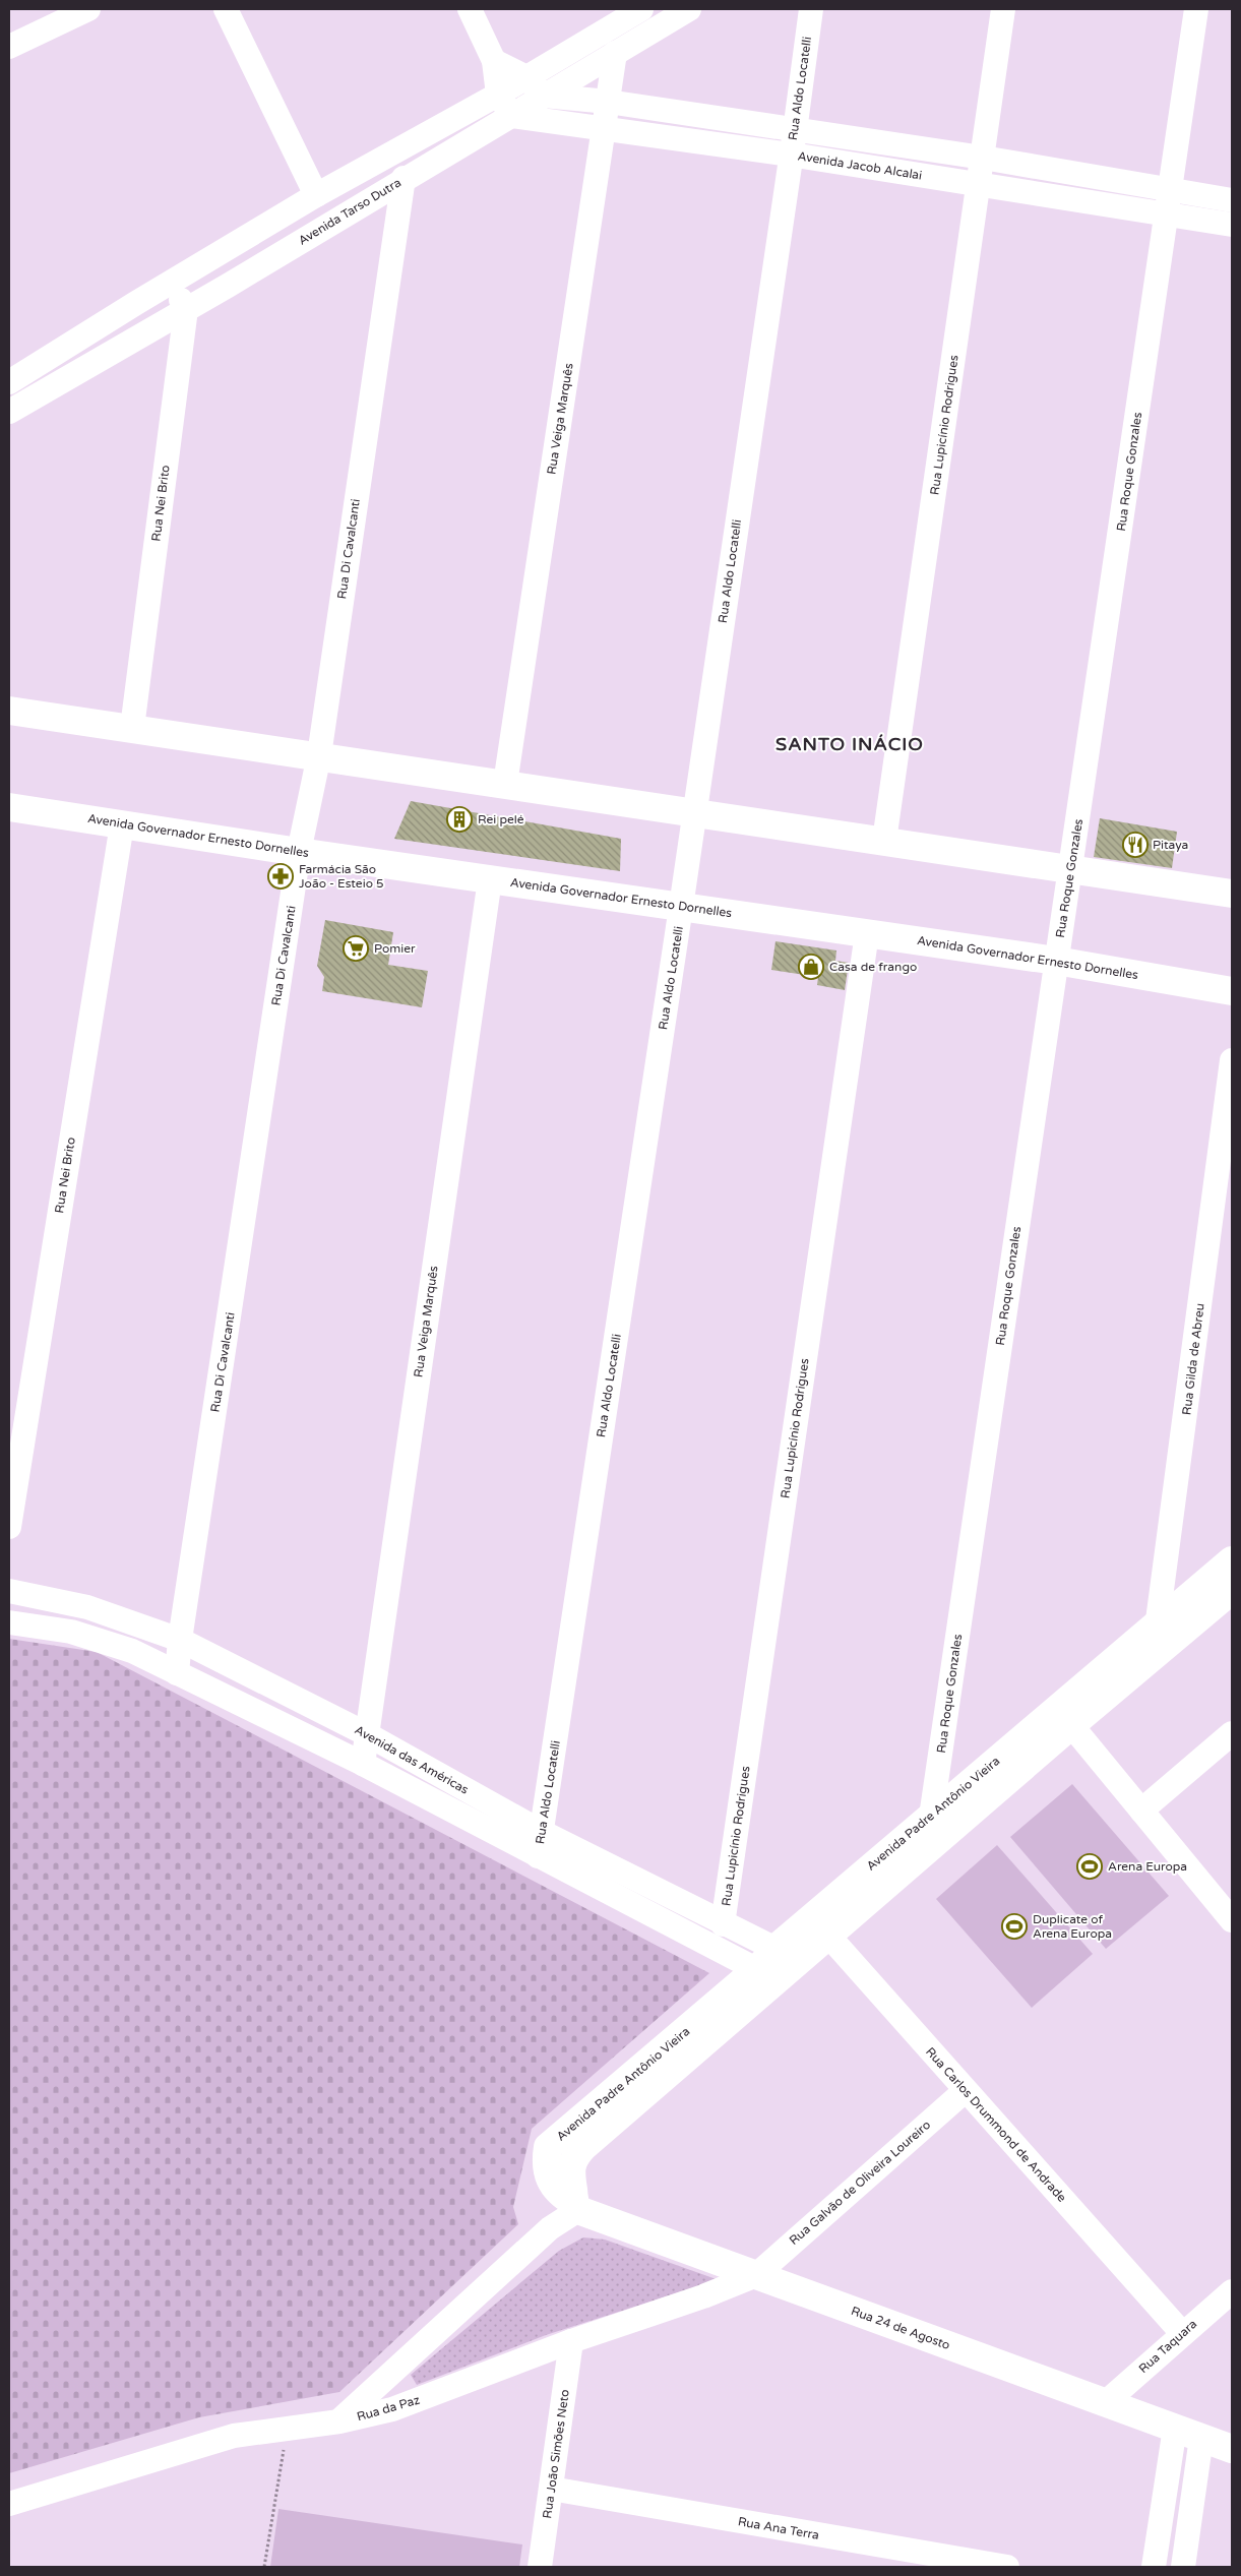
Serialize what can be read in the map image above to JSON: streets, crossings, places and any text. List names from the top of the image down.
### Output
{
  "streets": {
    "main road": ["Avenida Governador Ernesto Dornelles", "Avenida Padre Antônio Vieira", "Rua 24 de Agosto"],
    "street": [
      "Rua Aldo Locatelli",
      "Avenida Jacob Alcalai",
      "Avenida Tarso Dutra",
      "Rua Veiga Marquês",
      "Rua Lupicínio Rodrigues",
      "Rua Roque Gonzales",
      "Rua Nei Brito",
      "Rua Di Cavalcanti",
      "Rua Gilda de Abreu",
      "Avenida das Américas",
      "Rua Carlos Drummond de Andrade",
      "Rua Galvão de Oliveira Loureiro",
      "Rua Taquara",
      "Rua da Paz",
      "Rua João Simões Neto",
      "Rua Ana Terra"
    ]
  },
  "crossings": [
    ["Rua Aldo Locatelli", "Avenida Jacob Alcalai"],
    ["Rua Aldo Locatelli", "Avenida Governador Ernesto Dornelles"],
    ["Rua Aldo Locatelli", "Avenida das Américas"],
    ["Avenida Jacob Alcalai", "Avenida Tarso Dutra"],
    ["Avenida Jacob Alcalai", "Rua Veiga Marquês"],
    ["Avenida Jacob Alcalai", "Rua Lupicínio Rodrigues"],
    ["Avenida Jacob Alcalai", "Rua Roque Gonzales"],
    ["Avenida Tarso Dutra", "Rua Veiga Marquês"],
    ["Avenida Tarso Dutra", "Rua Nei Brito"],
    ["Avenida Tarso Dutra", "Rua Di Cavalcanti"],
    ["Rua Veiga Marquês", "Avenida Governador Ernesto Dornelles"],
    ["Rua Veiga Marquês", "Avenida das Américas"],
    ["Rua Lupicínio Rodrigues", "Avenida Governador Ernesto Dornelles"],
    ["Rua Lupicínio Rodrigues", "Avenida das Américas"],
    ["Rua Roque Gonzales", "Avenida Governador Ernesto Dornelles"],
    ["Rua Roque Gonzales", "Avenida Padre Antônio Vieira"],
    ["Rua Nei Brito", "Avenida Governador Ernesto Dornelles"],
    ["Rua Di Cavalcanti", "Avenida Governador Ernesto Dornelles"],
    ["Rua Di Cavalcanti", "Avenida das Américas"],
    ["Rua Gilda de Abreu", "Avenida Padre Antônio Vieira"],
    ["Avenida das Américas", "Avenida Padre Antônio Vieira"],
    ["Avenida Padre Antônio Vieira", "Rua Carlos Drummond de Andrade"],
    ["Avenida Padre Antônio Vieira", "Rua 24 de Agosto"],
    ["Rua Carlos Drummond de Andrade", "Rua Galvão de Oliveira Loureiro"],
    ["Rua Carlos Drummond de Andrade", "Rua Taquara"],
    ["Rua Galvão de Oliveira Loureiro", "Rua 24 de Agosto"],
    ["Rua Galvão de Oliveira Loureiro", "Rua da Paz"],
    ["Rua 24 de Agosto", "Rua Taquara"],
    ["Rua 24 de Agosto", "Rua da Paz"],
    ["Rua da Paz", "Rua João Simões Neto"],
    ["Rua João Simões Neto", "Rua Ana Terra"]
  ],
  "districts": ["SANTO INÁCIO"],
  "places": {
    "building": ["Rei pelé"],
    "restaurant": ["Pitaya"],
    "pharmacy": ["Farmácia São João - Esteio 5"],
    "supermarket": ["Pomier"],
    "shop": ["Casa de frango"],
    "sports": ["Arena Europa", "Duplicate of Arena Europa"]
  }
}
